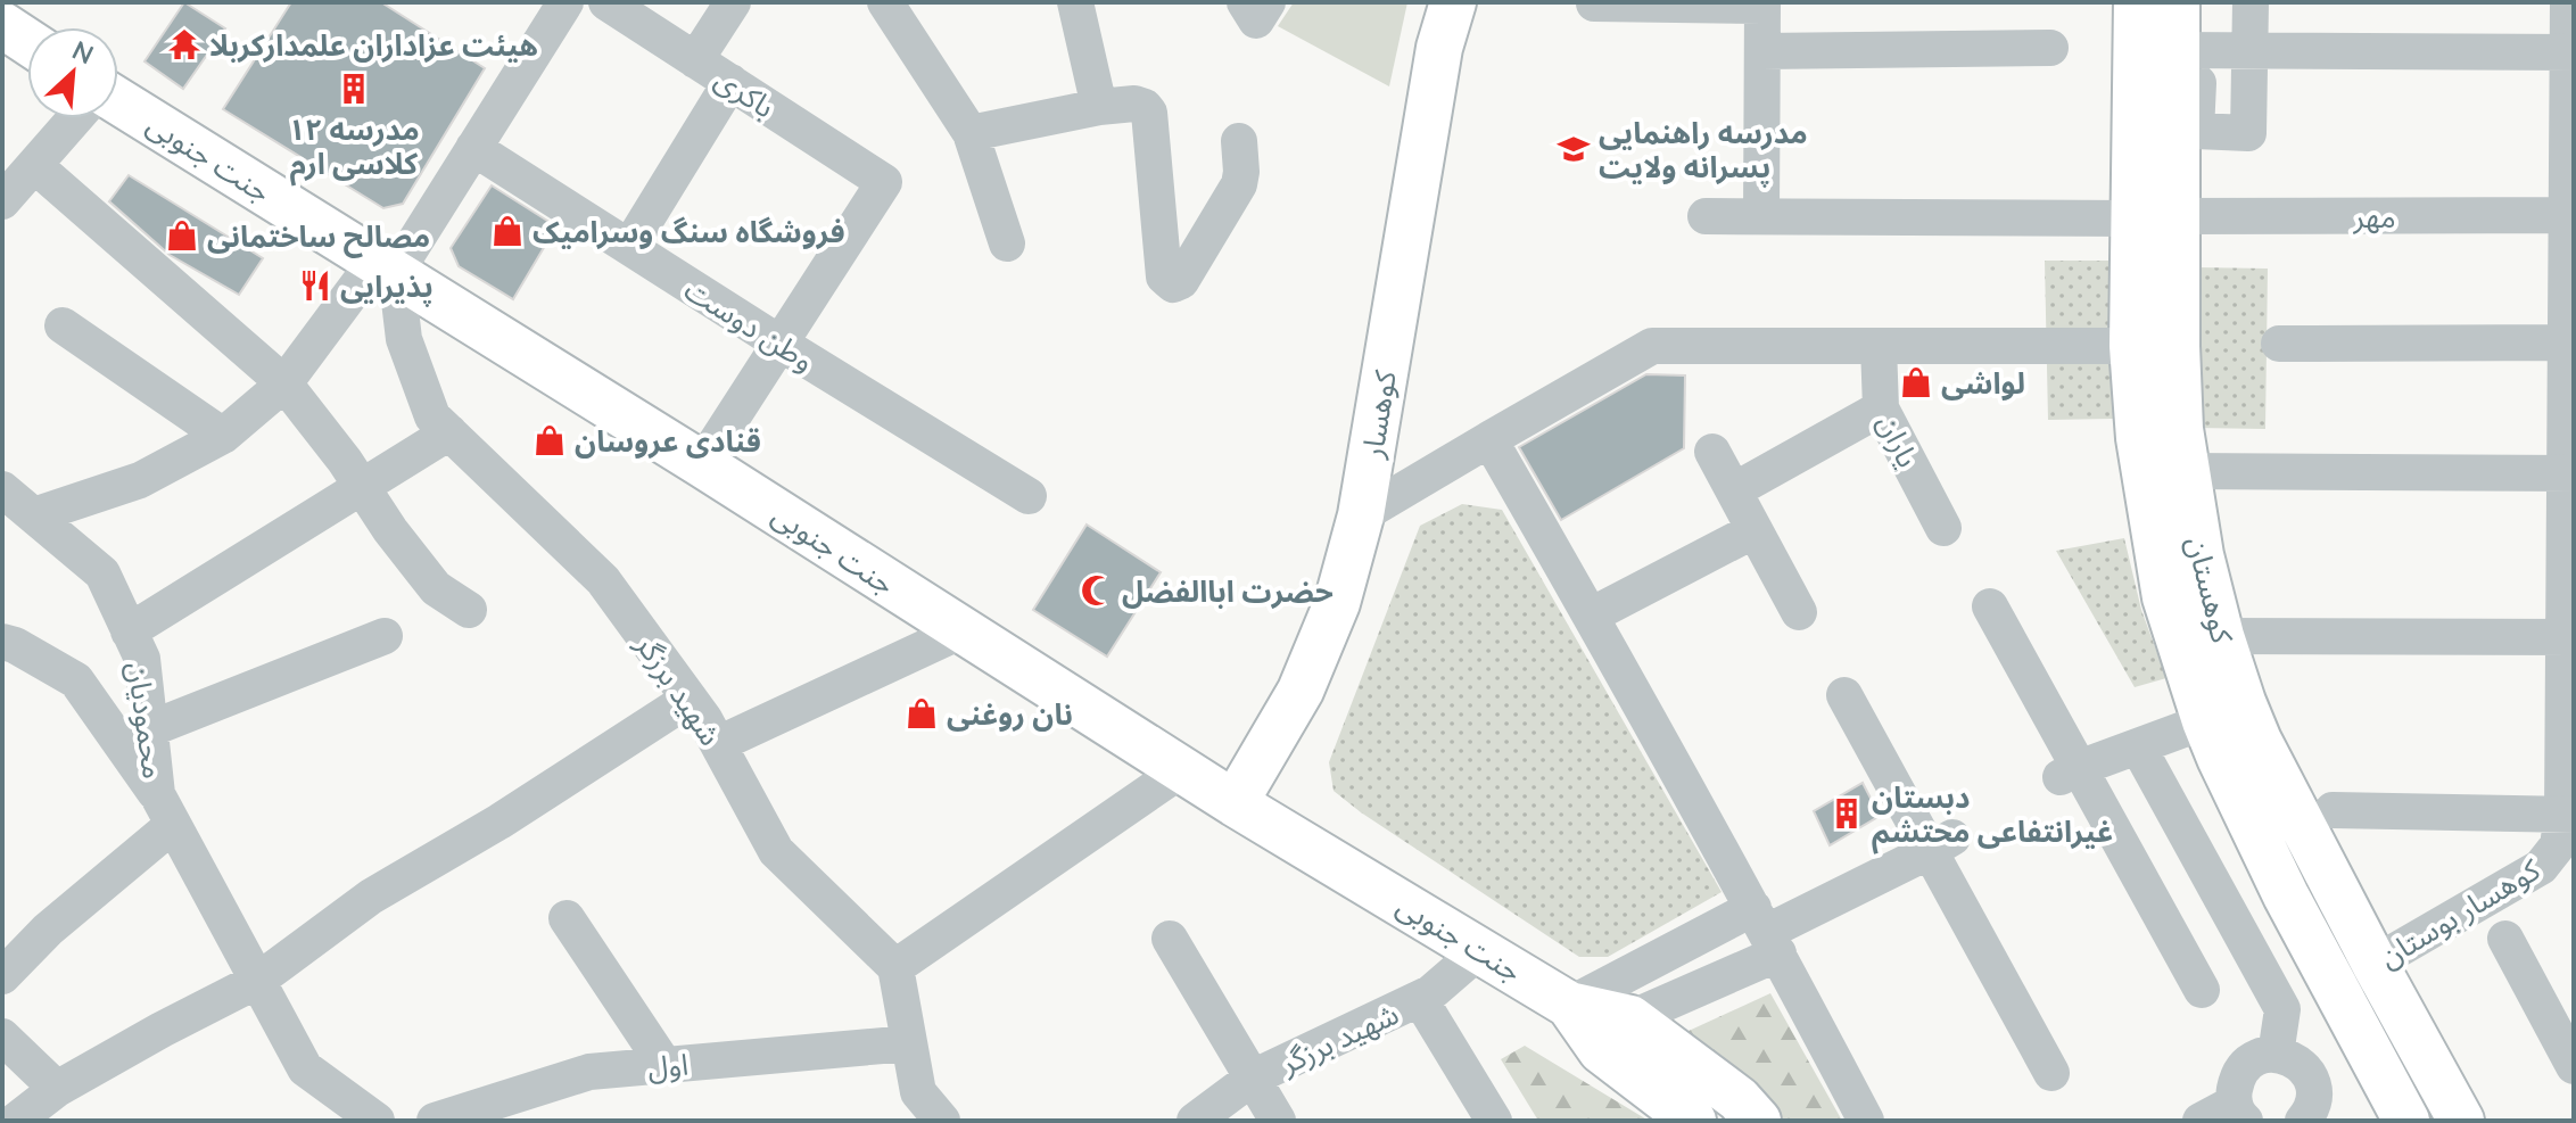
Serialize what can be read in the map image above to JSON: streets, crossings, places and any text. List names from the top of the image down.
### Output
{
  "streets": {
    "main road": ["جنت جنوبی", "کوهسار", "کوهستان"],
    "street": [
      "باکری",
      "مهر",
      "وطن دوست",
      "یاران",
      "شهید برزگر",
      "محمودیان",
      "کوهسار بوستان",
      "اول"
    ]
  },
  "crossings": [
    ["باکری", "وطن دوست"],
    ["جنت جنوبی", "کوهسار"],
    ["جنت جنوبی", "شهید برزگر"],
    ["مهر", "کوهستان"],
    ["مهر", "کوهسار بوستان"],
    ["کوهستان", "کوهسار بوستان"]
  ],
  "places": {
    "temple": ["هیئت عزاداران علمدارکربلا"],
    "building": ["مدرسه ۱۲ کلاسی ارم", "دبستان غیرانتفاعی محتشم"],
    "school or university": ["مدرسه راهنمایی پسرانه ولایت"],
    "shop": [
      "فروشگاه سنگ وسرامیک",
      "مصالح ساختمانی",
      "لواشی",
      "قنادی عروسان",
      "نان روغنی"
    ],
    "restaurant": ["پذیرایی"],
    "mosque": ["حضرت اباالفضل"]
  },
  "north": "top right"
}
